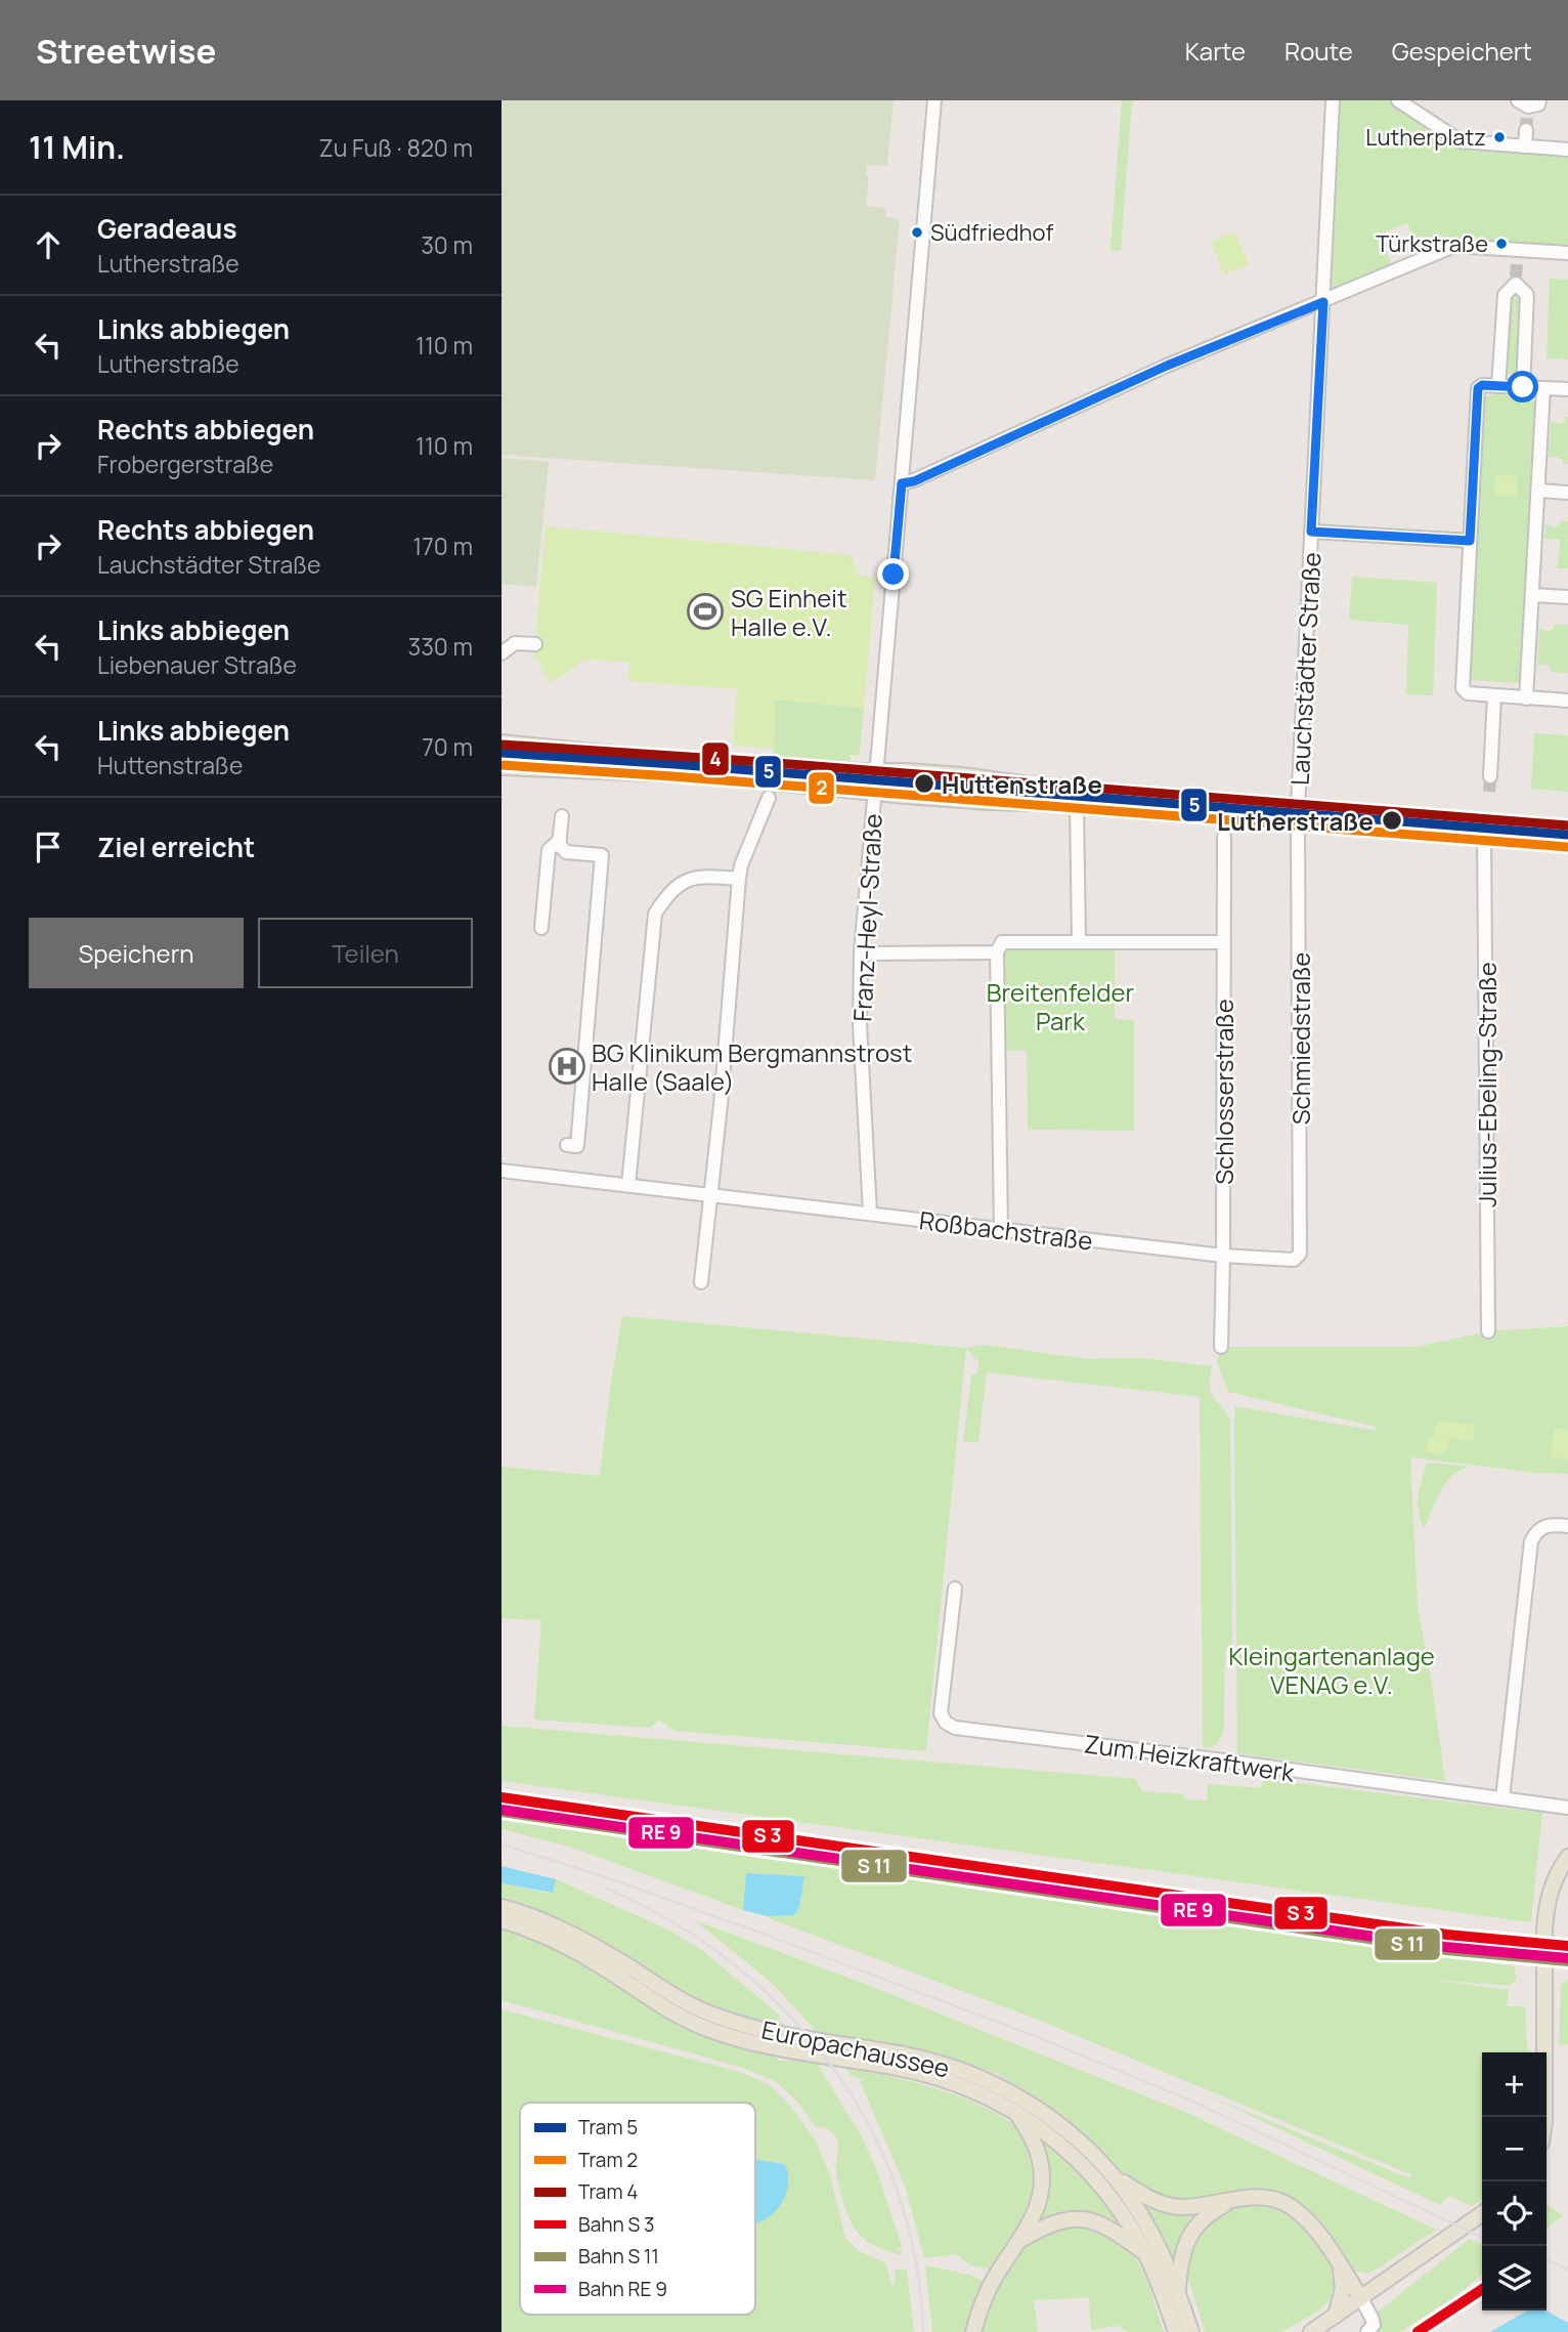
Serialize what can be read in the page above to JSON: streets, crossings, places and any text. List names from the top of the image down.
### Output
{
  "streets": {
    "main road": ["Europachaussee"],
    "street": [
      "Lauchstädter Straße",
      "Franz-Heyl-Straße",
      "Schmiedstraße",
      "Julius-Ebeling-Straße",
      "Schlosserstraße",
      "Roßbachstraße",
      "Zum Heizkraftwerk"
    ]
  },
  "crossings": [
    ["Franz-Heyl-Straße", "Roßbachstraße"],
    ["Schmiedstraße", "Roßbachstraße"],
    ["Schlosserstraße", "Roßbachstraße"]
  ],
  "parks": ["Breitenfelder Park", "Kleingartenanlage VENAG e.V."],
  "places": {
    "other": [
      "Lutherplatz",
      "Südfriedhof",
      "Türkstraße",
      "Huttenstraße",
      "Lutherstraße"
    ],
    "sports": ["SG Einheit Halle e.V."],
    "hospital": ["BG Klinikum Bergmannstrost Halle (Saale)"]
  },
  "lines": ["tram line 4", "tram line 5", "tram line 2"],
  "legend": [
    "Tram 5",
    "Tram 2",
    "Tram 4",
    "Bahn S 3",
    "Bahn S 11",
    "Bahn RE 9"
  ],
  "page": {
    "header": "Streetwise",
    "nav": ["Karte", "Route", "Gespeichert"],
    "heading": ["11 Min.", "Zu Fuß · 820 m"],
    "list": [
      ["Geradeaus", "Lutherstraße", "30 m"],
      ["Links abbiegen", "Lutherstraße", "110 m"],
      ["Rechts abbiegen", "Frobergerstraße", "110 m"],
      ["Rechts abbiegen", "Lauchstädter Straße", "170 m"],
      ["Links abbiegen", "Liebenauer Straße", "330 m"],
      ["Links abbiegen", "Huttenstraße", "70 m"],
      "Ziel erreicht"
    ],
    "buttons": ["Speichern", "Teilen"],
    "map_buttons": ["+", "−"]
  }
}
